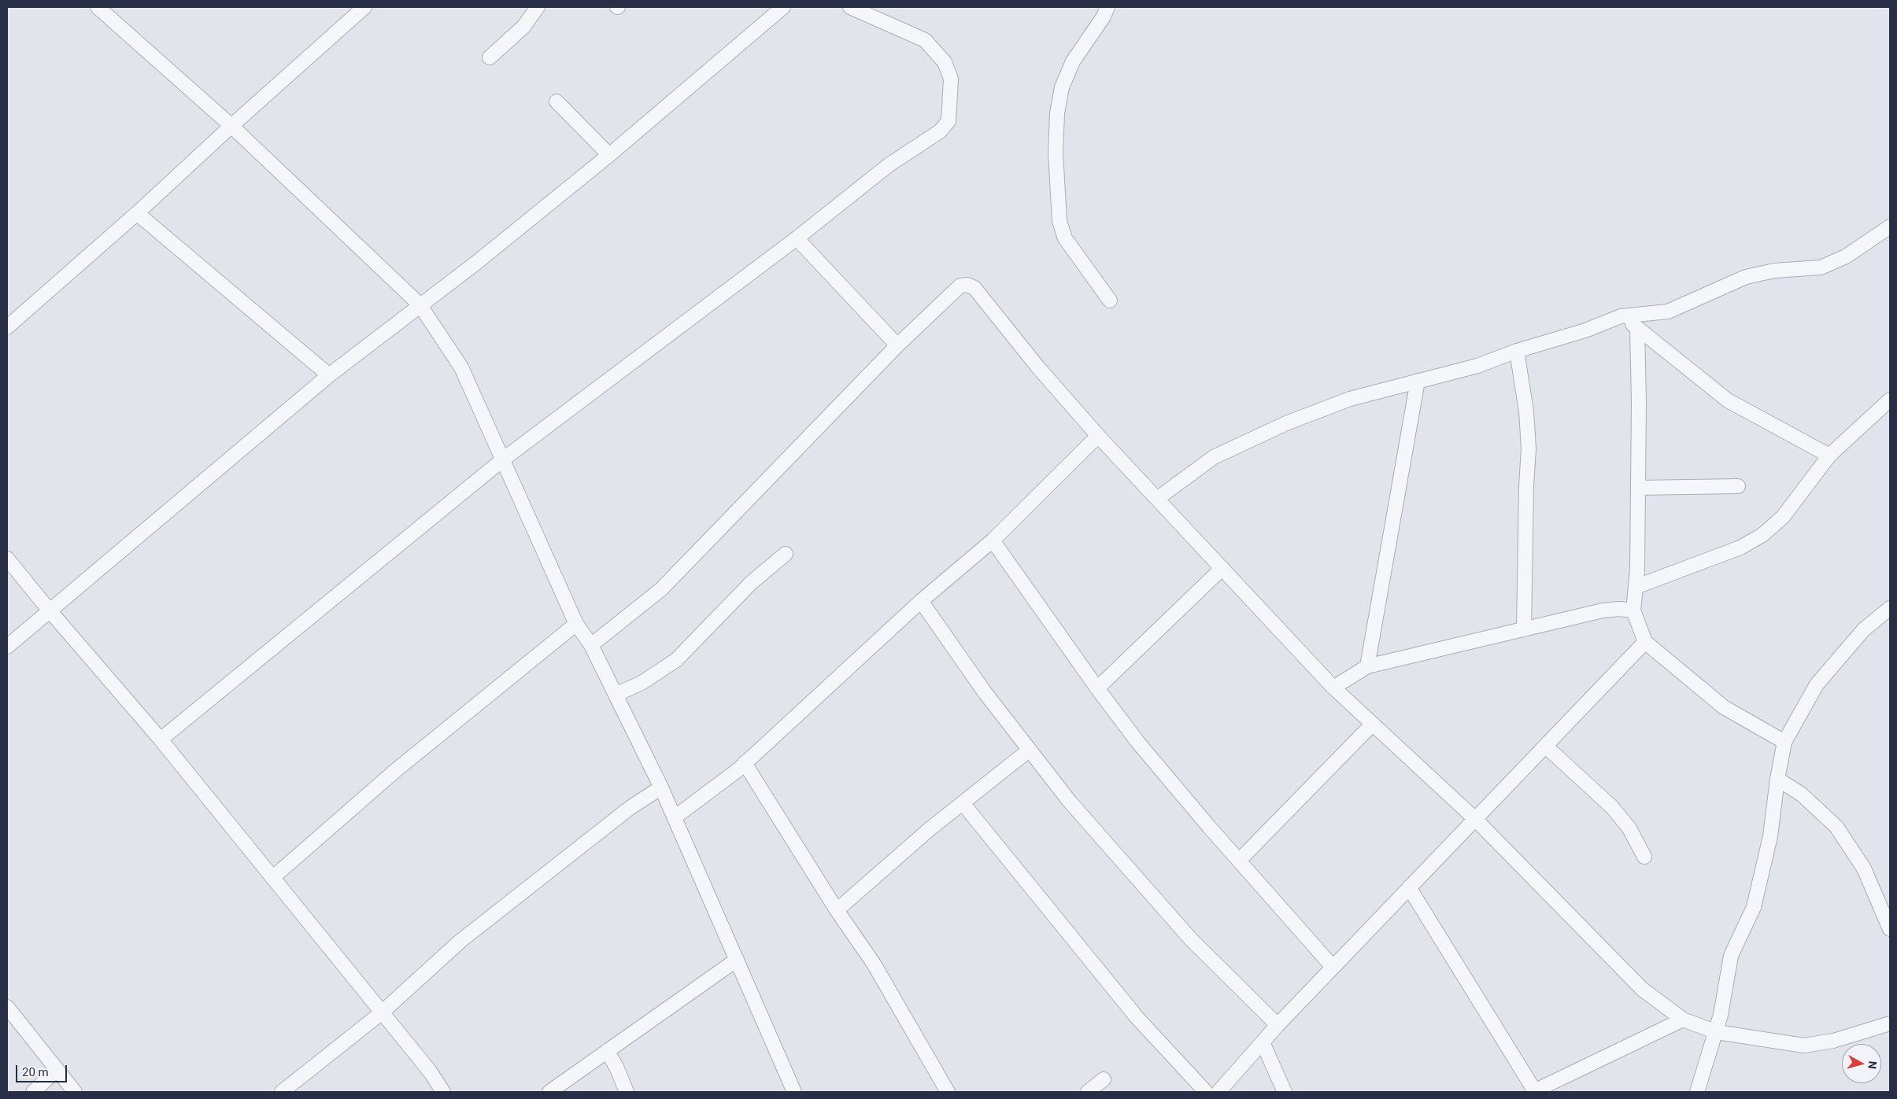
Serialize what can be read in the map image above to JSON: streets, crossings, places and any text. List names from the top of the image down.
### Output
{
  "scale_bar": "20 m",
  "north": "right"
}
